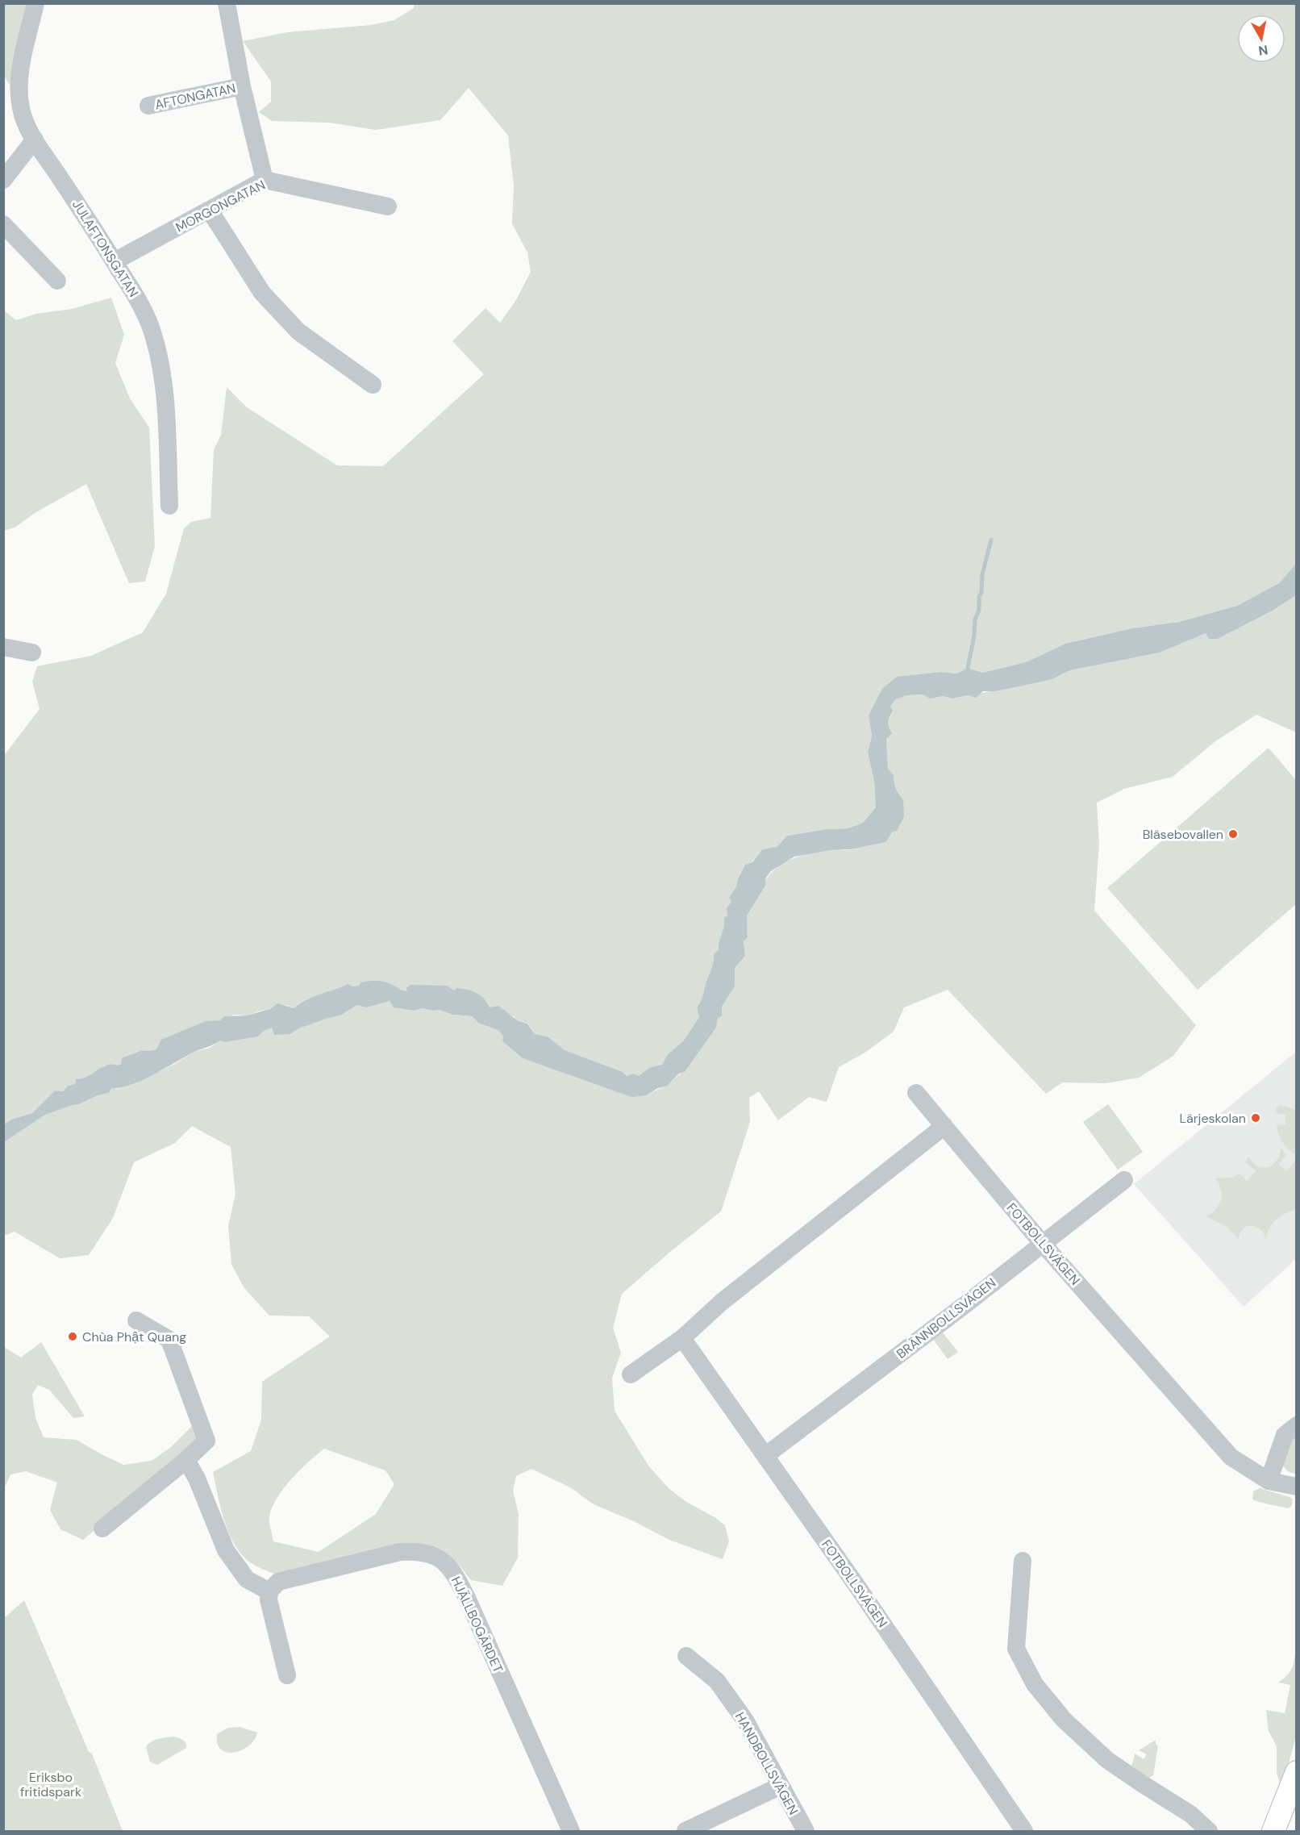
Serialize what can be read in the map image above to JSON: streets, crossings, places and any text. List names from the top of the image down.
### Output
{
  "streets": {
    "street": [
      "AFTONGATAN",
      "MORGONGATAN",
      "JULAFTONSGATAN",
      "FOTBOLLSVÄGEN",
      "BRÄNNBOLLSVÄGEN",
      "HJÄLLBOGÄRDET",
      "HANDBOLLSVÄGEN"
    ]
  },
  "crossings": [
    ["AFTONGATAN", "MORGONGATAN"],
    ["MORGONGATAN", "JULAFTONSGATAN"],
    ["FOTBOLLSVÄGEN", "BRÄNNBOLLSVÄGEN"]
  ],
  "parks": ["Eriksbo fritidspark"],
  "places": ["Bläsebovallen", "Lärjeskolan", "Chùa Phật Quang"],
  "north": "bottom"
}
